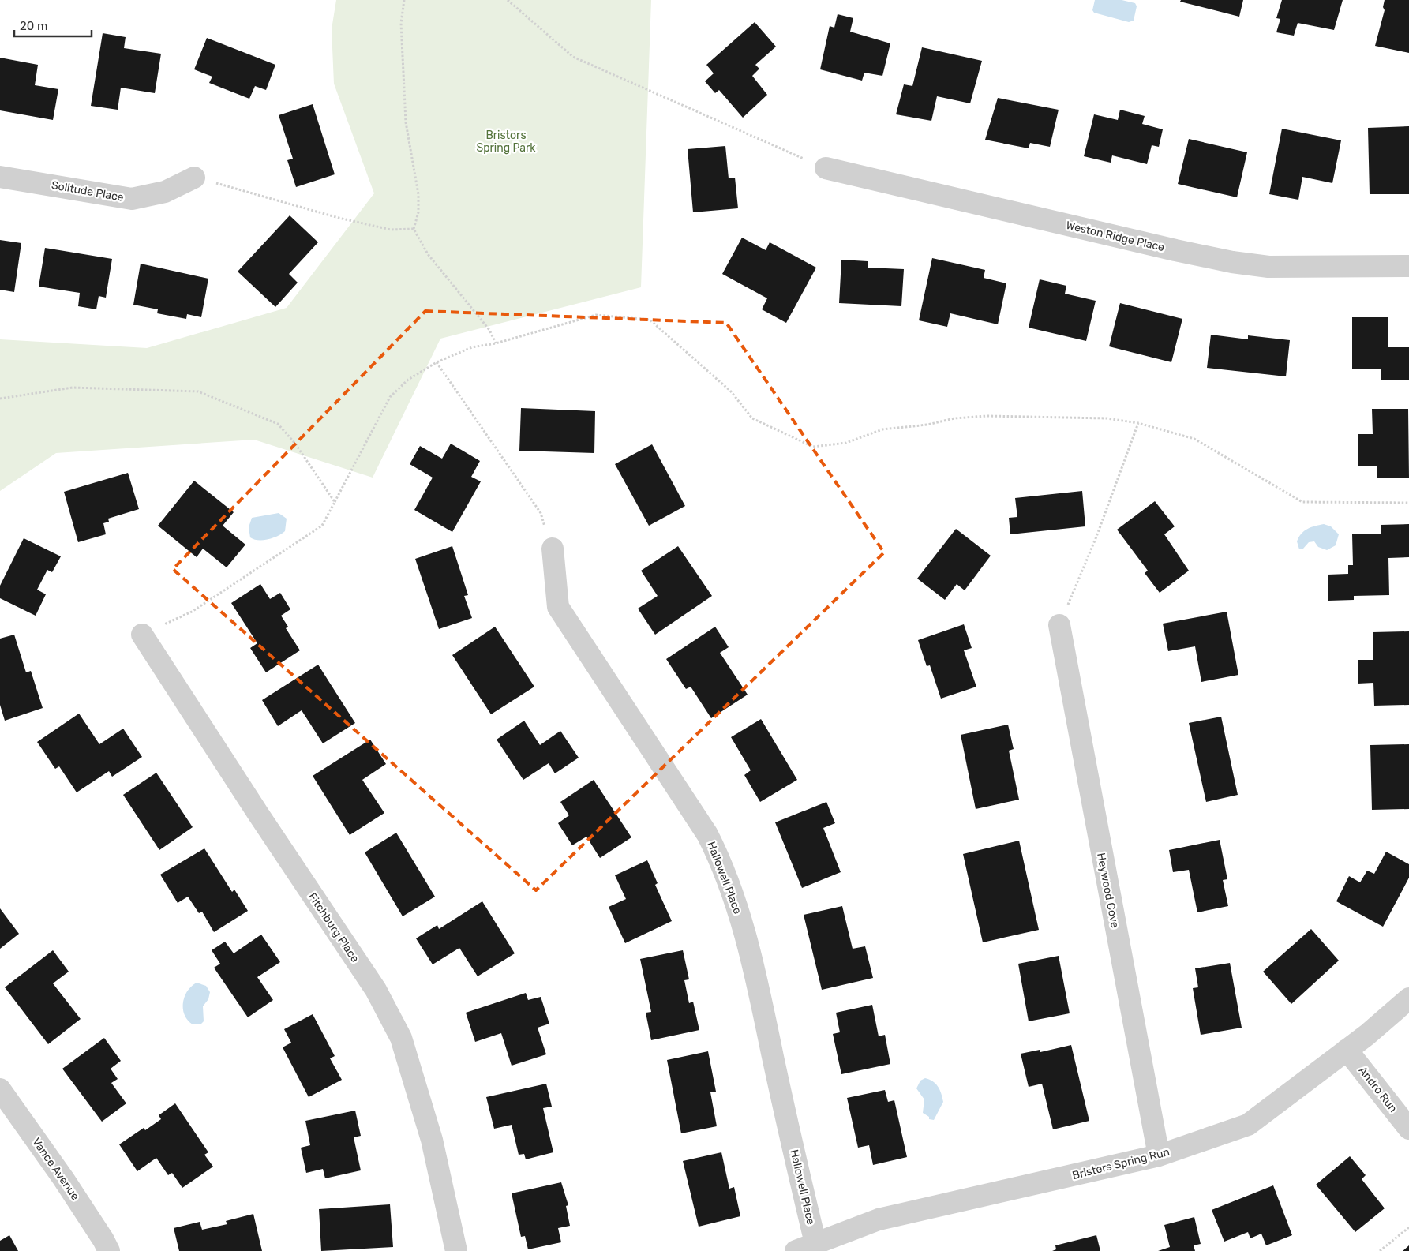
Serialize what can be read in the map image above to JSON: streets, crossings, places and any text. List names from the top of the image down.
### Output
{
  "streets": {
    "street": [
      "Solitude Place",
      "Weston Ridge Place",
      "Hallowell Place",
      "Heywood Cove",
      "Fitchburg Place",
      "Andro Run",
      "Bristers Spring Run",
      "Vance Avenue"
    ]
  },
  "crossings": [
    ["Hallowell Place", "Bristers Spring Run"],
    ["Heywood Cove", "Bristers Spring Run"],
    ["Andro Run", "Bristers Spring Run"]
  ],
  "parks": ["Bristors Spring Park"],
  "scale_bar": "20 m"
}
